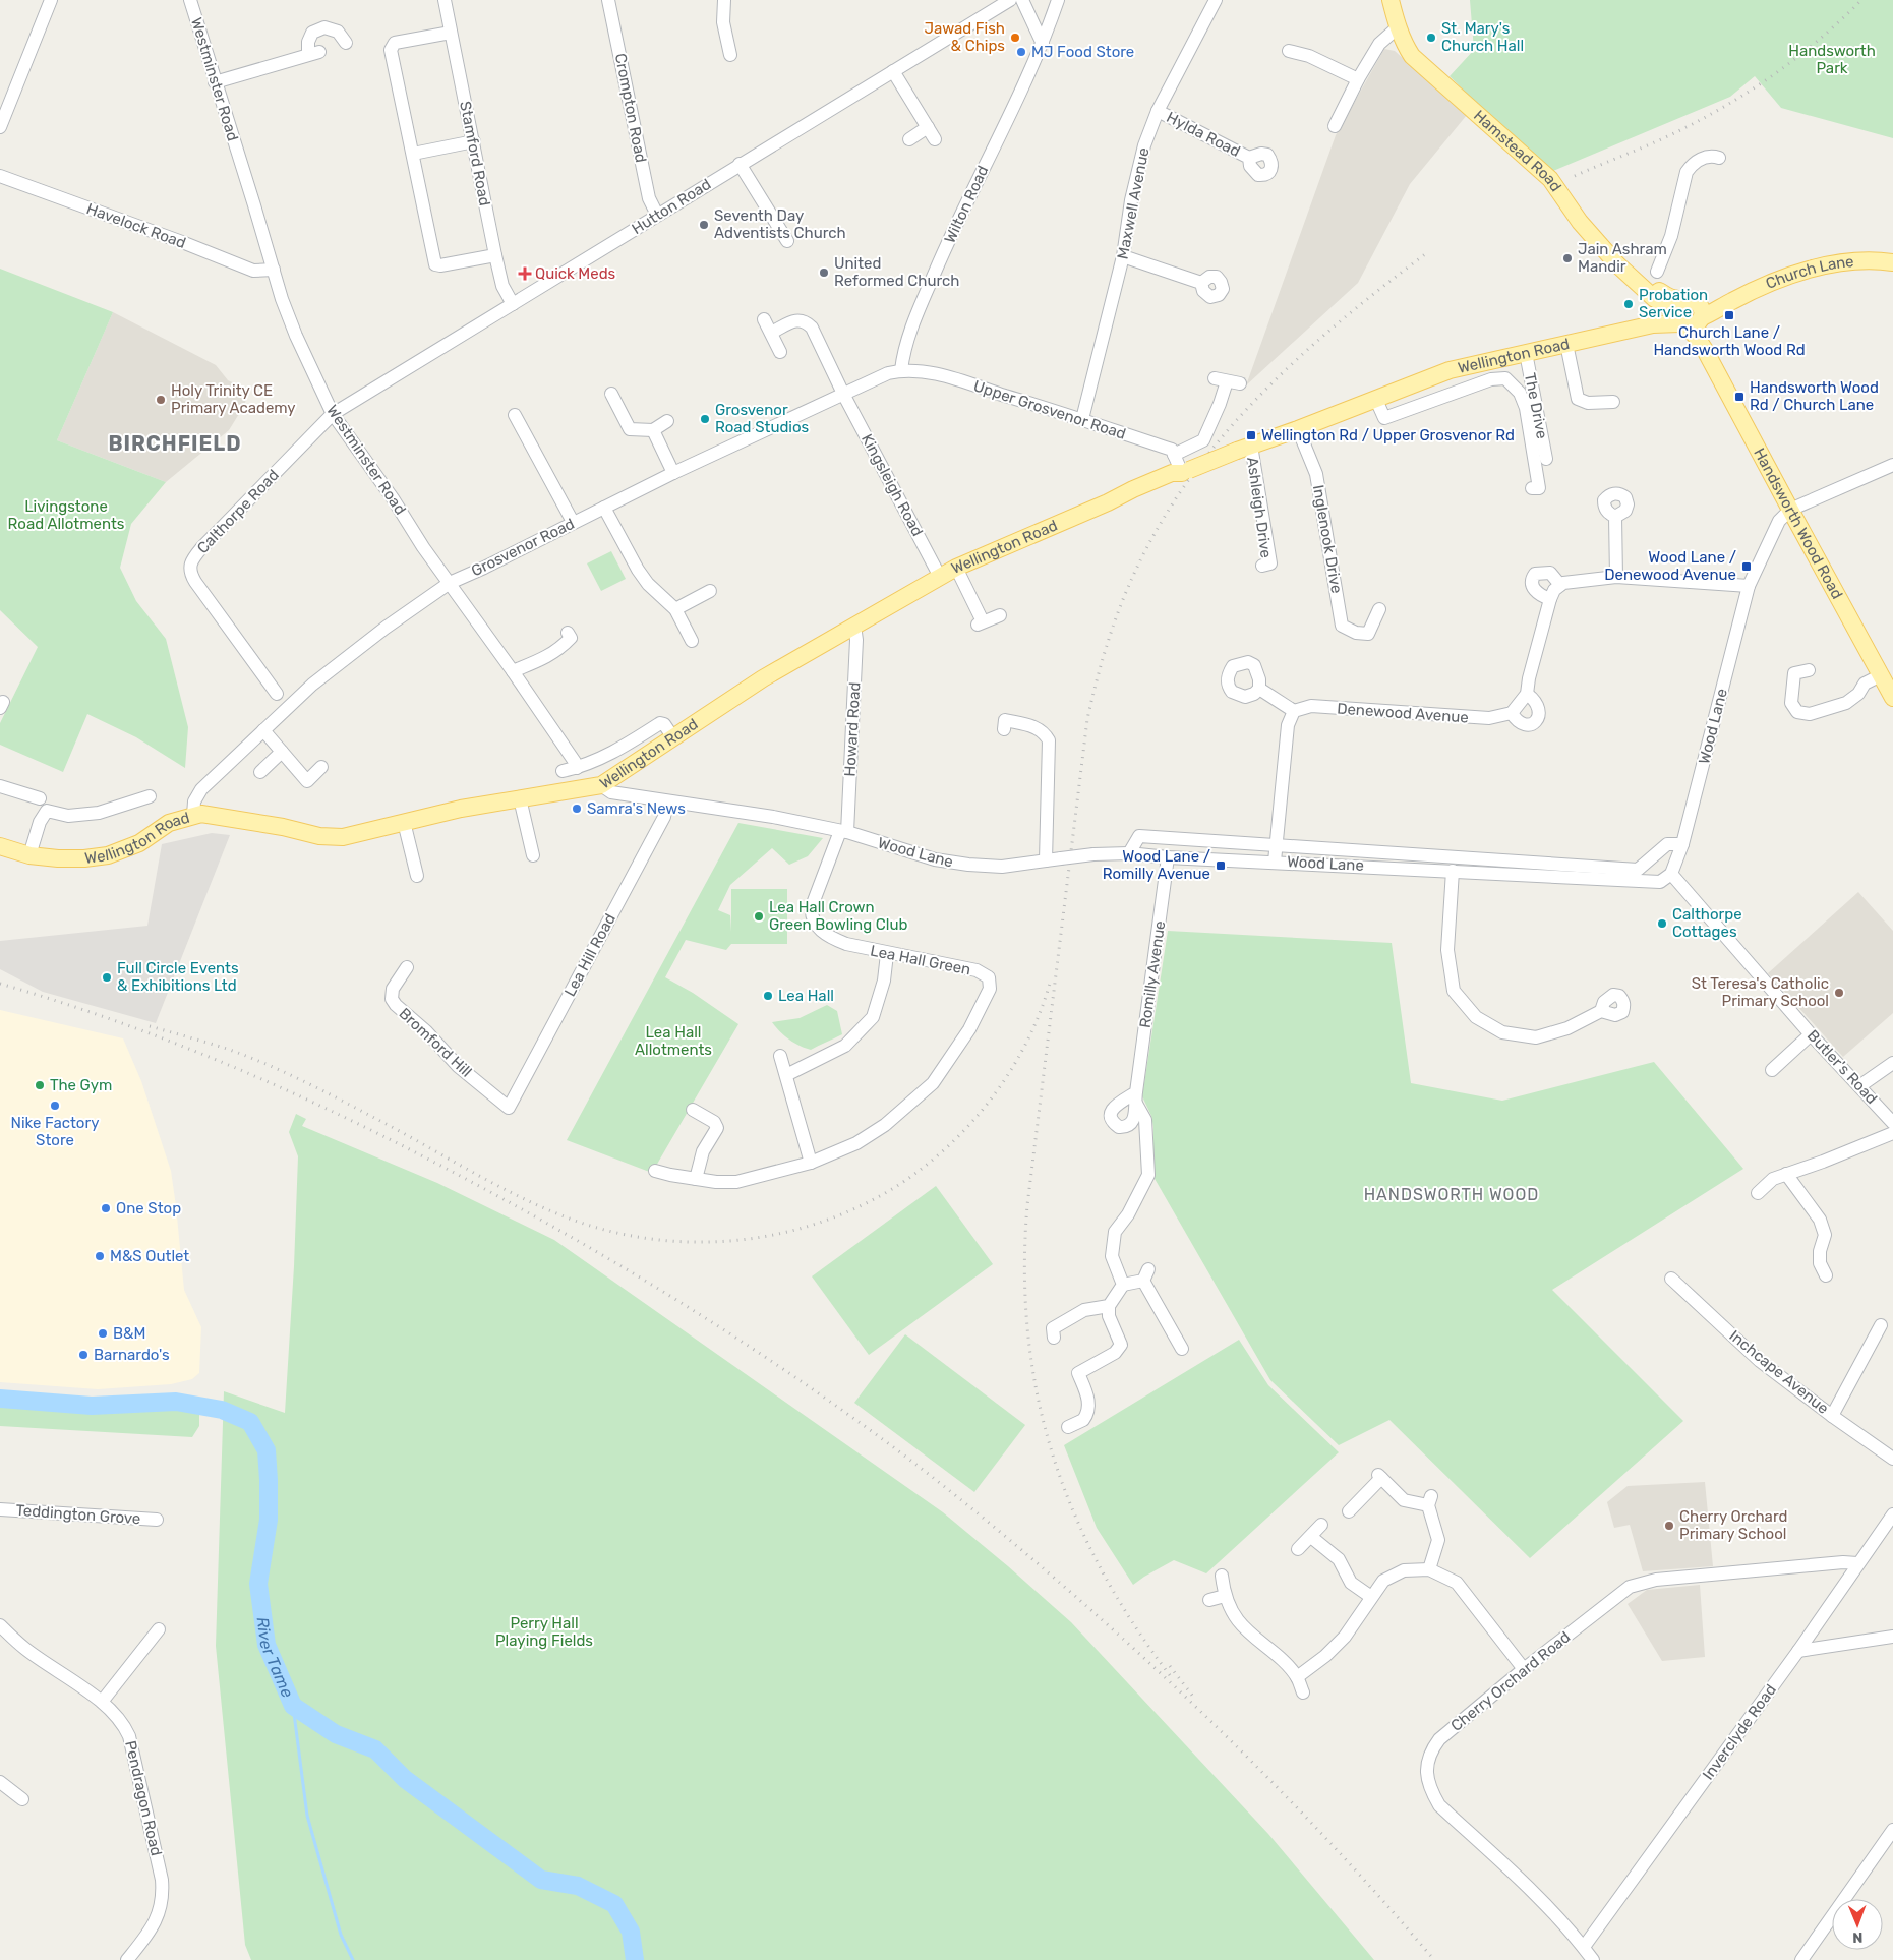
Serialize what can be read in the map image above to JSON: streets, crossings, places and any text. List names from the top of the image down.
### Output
{
  "streets": {
    "main road": [
      "Hamstead Road",
      "Church Lane",
      "Wellington Road",
      "Handsworth Wood Road"
    ],
    "street": [
      "Westminster Road",
      "Crompton Road",
      "Hylda Road",
      "Stamford Road",
      "Maxwell Avenue",
      "Wilton Road",
      "Hutton Road",
      "Havelock Road",
      "The Drive",
      "Upper Grosvenor Road",
      "Kingsleigh Road",
      "Ashleigh Drive",
      "Calthorpe Road",
      "Inglenook Drive",
      "Grosvenor Road",
      "Denewood Avenue",
      "Wood Lane",
      "Howard Road",
      "Lea Hill Road",
      "Lea Hall Green",
      "Romilly Avenue",
      "Bromford Hill",
      "Butler's Road",
      "Inchcape Avenue",
      "Teddington Grove",
      "Cherry Orchard Road",
      "Inverclyde Road",
      "Pendragon Road"
    ]
  },
  "crossings": [
    ["Westminster Road", "Hutton Road"],
    ["Westminster Road", "Havelock Road"],
    ["Westminster Road", "Calthorpe Road"],
    ["Westminster Road", "Grosvenor Road"],
    ["Crompton Road", "Hutton Road"],
    ["Hylda Road", "Maxwell Avenue"],
    ["Hamstead Road", "Church Lane"],
    ["Hamstead Road", "Wellington Road"],
    ["Hamstead Road", "Handsworth Wood Road"],
    ["Stamford Road", "Hutton Road"],
    ["Maxwell Avenue", "Upper Grosvenor Road"],
    ["Wilton Road", "Upper Grosvenor Road"],
    ["Wilton Road", "Grosvenor Road"],
    ["Hutton Road", "Calthorpe Road"],
    ["Church Lane", "Wellington Road"],
    ["Church Lane", "Handsworth Wood Road"],
    ["Wellington Road", "The Drive"],
    ["Wellington Road", "Kingsleigh Road"],
    ["Wellington Road", "Ashleigh Drive"],
    ["Wellington Road", "Handsworth Wood Road"],
    ["Wellington Road", "Inglenook Drive"],
    ["Wellington Road", "Grosvenor Road"],
    ["Wellington Road", "Wood Lane"],
    ["Wellington Road", "Howard Road"],
    ["Upper Grosvenor Road", "Grosvenor Road"],
    ["Kingsleigh Road", "Grosvenor Road"],
    ["Handsworth Wood Road", "Wood Lane"],
    ["Wood Lane", "Howard Road"],
    ["Wood Lane", "Lea Hill Road"],
    ["Wood Lane", "Lea Hall Green"],
    ["Wood Lane", "Romilly Avenue"],
    ["Wood Lane", "Butler's Road"],
    ["Howard Road", "Lea Hall Green"],
    ["Lea Hill Road", "Bromford Hill"],
    ["Cherry Orchard Road", "Inverclyde Road"]
  ],
  "districts": ["BIRCHFIELD", "HANDSWORTH WOOD"],
  "water": ["River Tame"],
  "parks": [
    "Handsworth Park",
    "Livingstone Road Allotments",
    "Lea Hall Allotments",
    "Perry Hall Playing Fields"
  ],
  "places": {
    "other": [
      "Jawad Fish & Chips",
      "St. Mary's Church Hall",
      "MJ Food Store",
      "Seventh Day Adventists Church",
      "Jain Ashram Mandir",
      "United Reformed Church",
      "Probation Service",
      "Holy Trinity CE Primary Academy",
      "Grosvenor Road Studios",
      "Samra's News",
      "Lea Hall Crown Green Bowling Club",
      "Calthorpe Cottages",
      "Full Circle Events & Exhibitions Ltd",
      "St Teresa's Catholic Primary School",
      "Lea Hall",
      "The Gym",
      "Nike Factory Store",
      "One Stop",
      "M&S Outlet",
      "B&M",
      "Barnardo's",
      "Cherry Orchard Primary School"
    ],
    "health": ["Quick Meds"],
    "transit": [
      "Church Lane / Handsworth Wood Rd",
      "Handsworth Wood Rd / Church Lane",
      "Wellington Rd / Upper Grosvenor Rd",
      "Wood Lane / Denewood Avenue",
      "Wood Lane / Romilly Avenue"
    ]
  },
  "north": "bottom"
}
